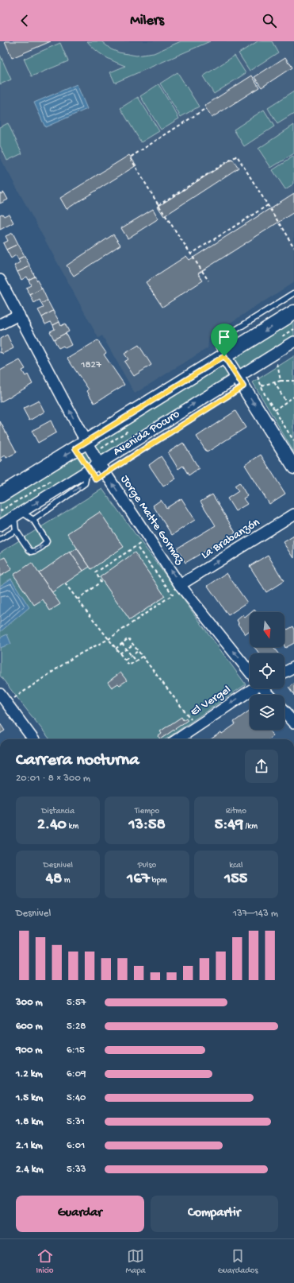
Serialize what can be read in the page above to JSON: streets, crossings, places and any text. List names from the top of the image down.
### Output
{
  "streets": {
    "main road": ["Avenida Pocuro"],
    "street": ["Jorge Matte Gormaz", "La Brabanzón", "El Vergel"]
  },
  "crossings": [
    ["Avenida Pocuro", "Jorge Matte Gormaz"],
    ["Jorge Matte Gormaz", "La Brabanzón"]
  ],
  "one_way": ["Jorge Matte Gormaz", "La Brabanzón", "El Vergel"],
  "house_numbers": ["1827"],
  "north": "bottom",
  "page": {
    "header": "Milers",
    "heading": ["Carrera nocturna", "20:01 · 8 × 300 m"],
    "stats": [
      ["Distancia", "2.40 km"],
      ["Tiempo", "13:58"],
      ["Ritmo", "5:49 /km"],
      ["Desnivel", "48 m"],
      ["Pulso", "167 bpm"],
      ["kcal", "155"]
    ],
    "chart": ["Desnivel", "137–143 m"],
    "list": [
      {
        "name": "300 m",
        "note": "5:57"
      },
      {
        "name": "600 m",
        "note": "5:28"
      },
      {
        "name": "900 m",
        "note": "6:15"
      },
      {
        "name": "1.2 km",
        "note": "6:09"
      },
      {
        "name": "1.5 km",
        "note": "5:40"
      },
      {
        "name": "1.8 km",
        "note": "5:31"
      },
      {
        "name": "2.1 km",
        "note": "6:01"
      },
      {
        "name": "2.4 km",
        "note": "5:33"
      }
    ],
    "buttons": ["Guardar", "Compartir"],
    "tabs": ["Inicio", "Mapa", "Guardados"]
  }
}
